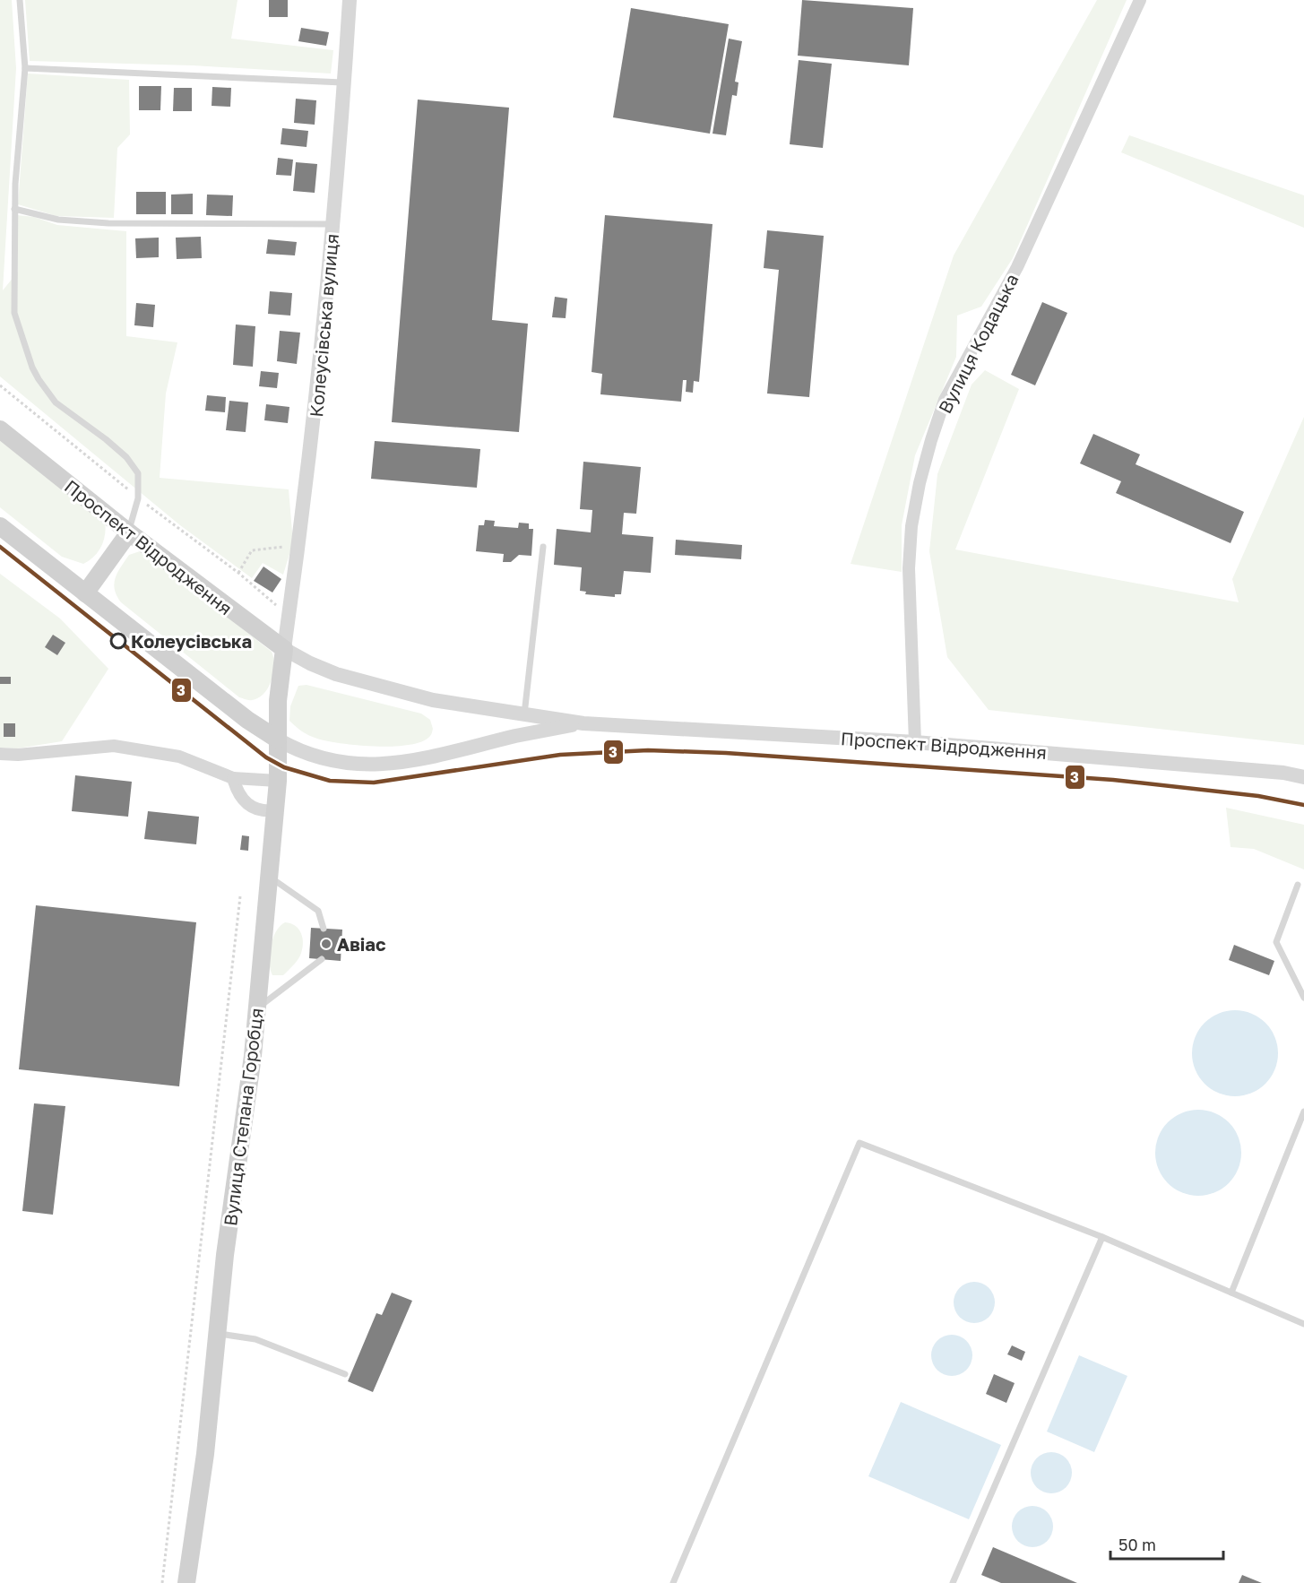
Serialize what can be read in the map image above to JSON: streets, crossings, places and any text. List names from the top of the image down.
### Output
{
  "streets": {
    "main road": ["Проспект Відродження", "Вулиця Степана Горобця"],
    "street": ["Колеусівська вулиця", "Вулиця Кодацька"]
  },
  "crossings": [
    ["Колеусівська вулиця", "Проспект Відродження"],
    ["Колеусівська вулиця", "Вулиця Степана Горобця"],
    ["Вулиця Кодацька", "Проспект Відродження"],
    ["Проспект Відродження", "Вулиця Степана Горобця"]
  ],
  "places": ["Колеусівська", "Авіас"],
  "lines": ["transit line 3"],
  "scale_bar": "50 m"
}
